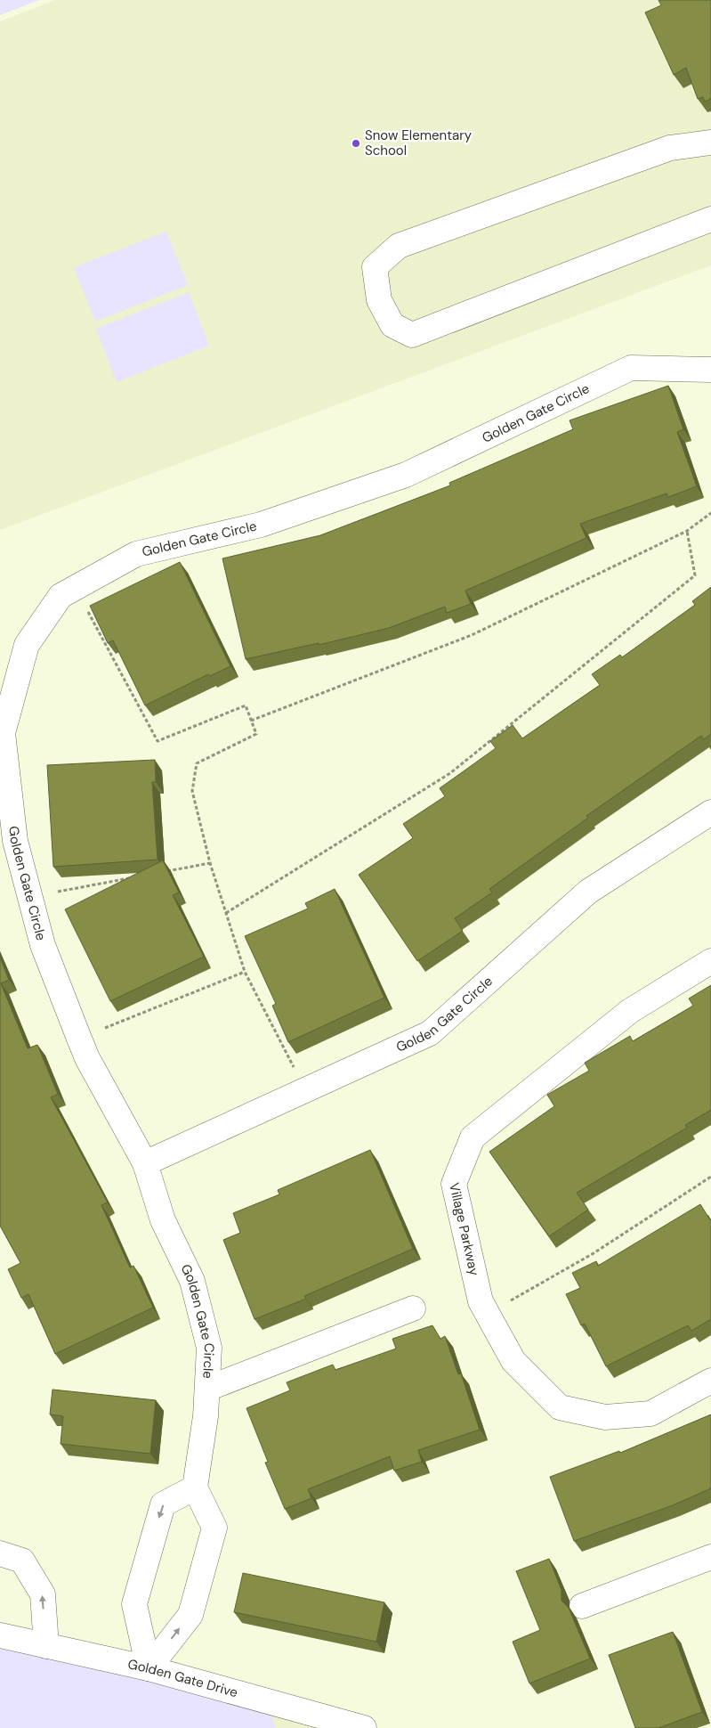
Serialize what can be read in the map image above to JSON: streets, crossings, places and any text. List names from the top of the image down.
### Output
{
  "streets": {
    "street": ["Golden Gate Circle", "Village Parkway", "Golden Gate Drive"]
  },
  "places": ["Snow Elementary School"]
}
